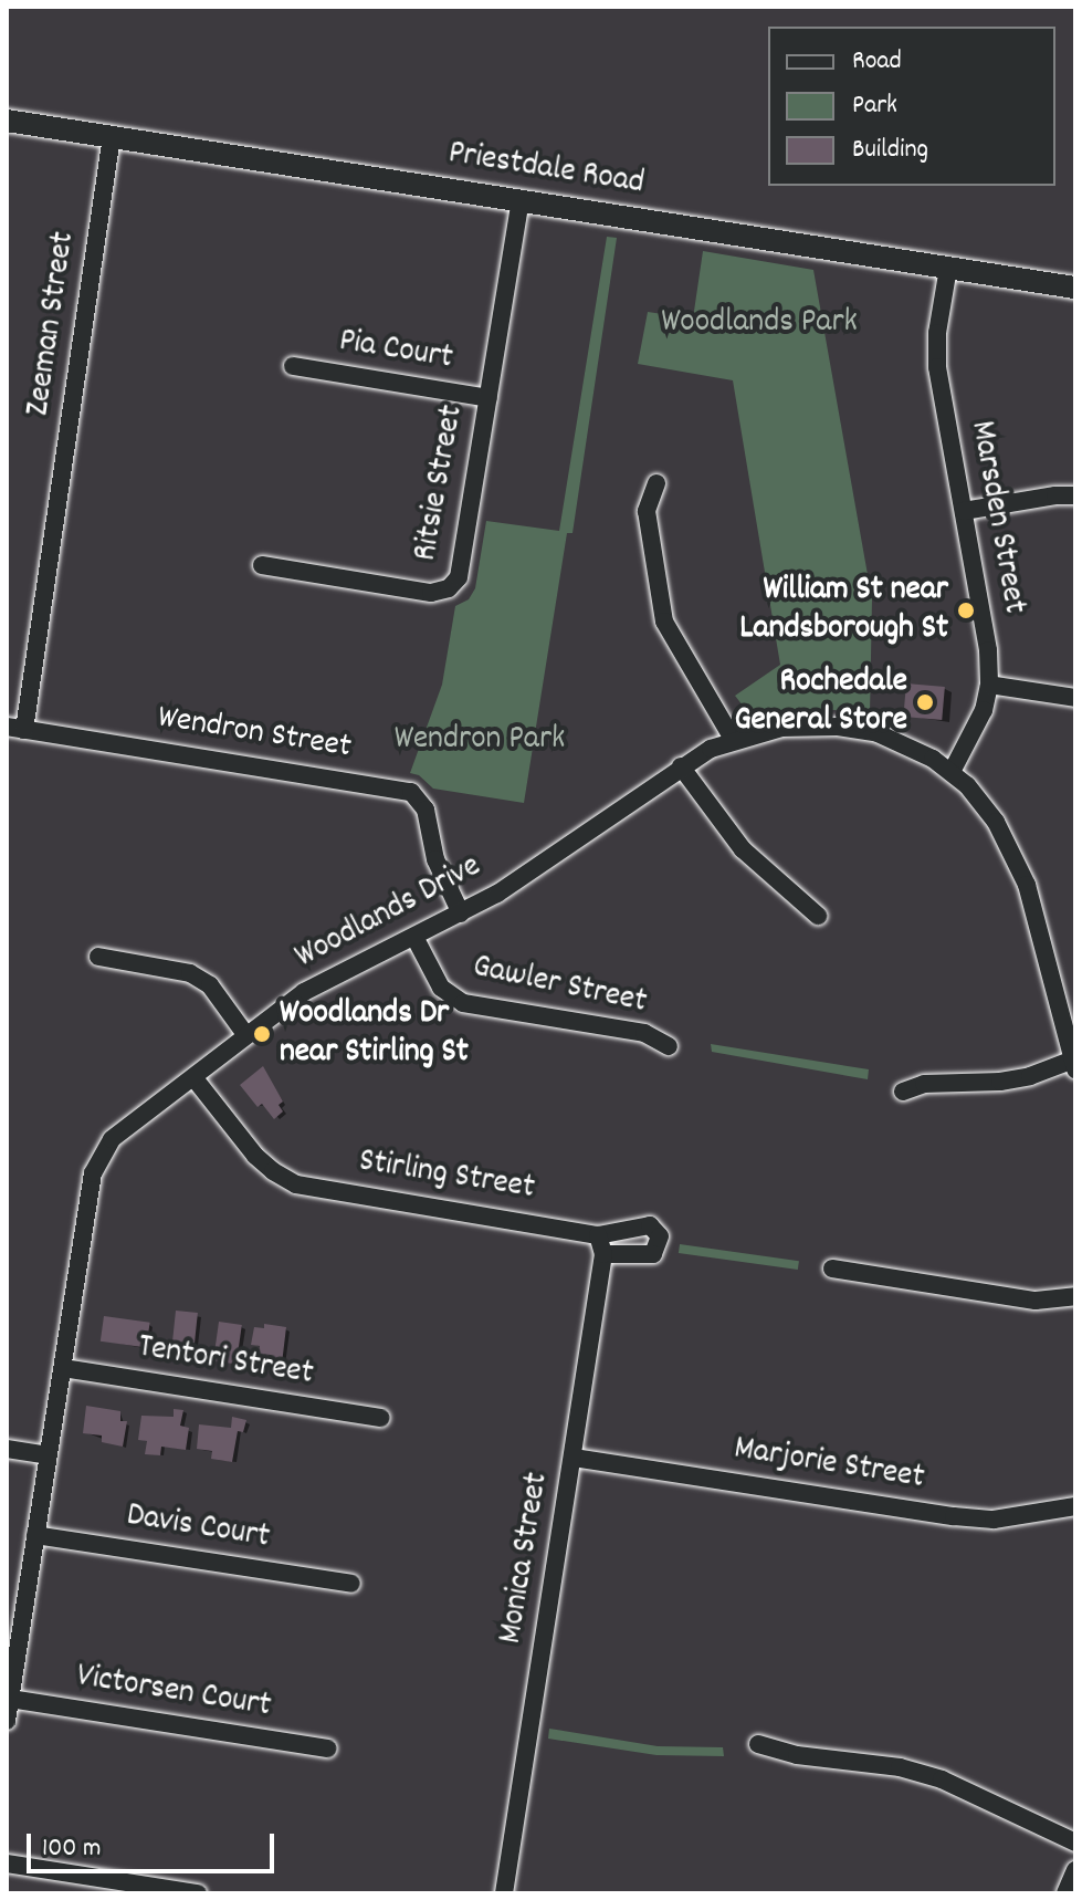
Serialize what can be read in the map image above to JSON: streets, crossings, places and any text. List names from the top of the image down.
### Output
{
  "streets": {
    "street": [
      "Priestdale Road",
      "Zeeman Street",
      "Pia Court",
      "Ritsie Street",
      "Marsden Street",
      "Wendron Street",
      "Woodlands Drive",
      "Gawler Street",
      "Stirling Street",
      "Tentori Street",
      "Marjorie Street",
      "Davis Court",
      "Monica Street",
      "Victorsen Court"
    ]
  },
  "crossings": [
    ["Priestdale Road", "Zeeman Street"],
    ["Priestdale Road", "Ritsie Street"],
    ["Priestdale Road", "Marsden Street"],
    ["Zeeman Street", "Wendron Street"],
    ["Pia Court", "Ritsie Street"],
    ["Marsden Street", "Woodlands Drive"],
    ["Wendron Street", "Woodlands Drive"],
    ["Woodlands Drive", "Gawler Street"],
    ["Woodlands Drive", "Stirling Street"],
    ["Woodlands Drive", "Tentori Street"],
    ["Woodlands Drive", "Davis Court"],
    ["Woodlands Drive", "Victorsen Court"],
    ["Stirling Street", "Monica Street"],
    ["Marjorie Street", "Monica Street"]
  ],
  "parks": ["Woodlands Park", "Wendron Park"],
  "places": ["William St near Landsborough St", "Rochedale General Store", "Woodlands Dr near Stirling St"],
  "legend": ["Road", "Park", "Building"],
  "scale_bar": "100 m"
}
